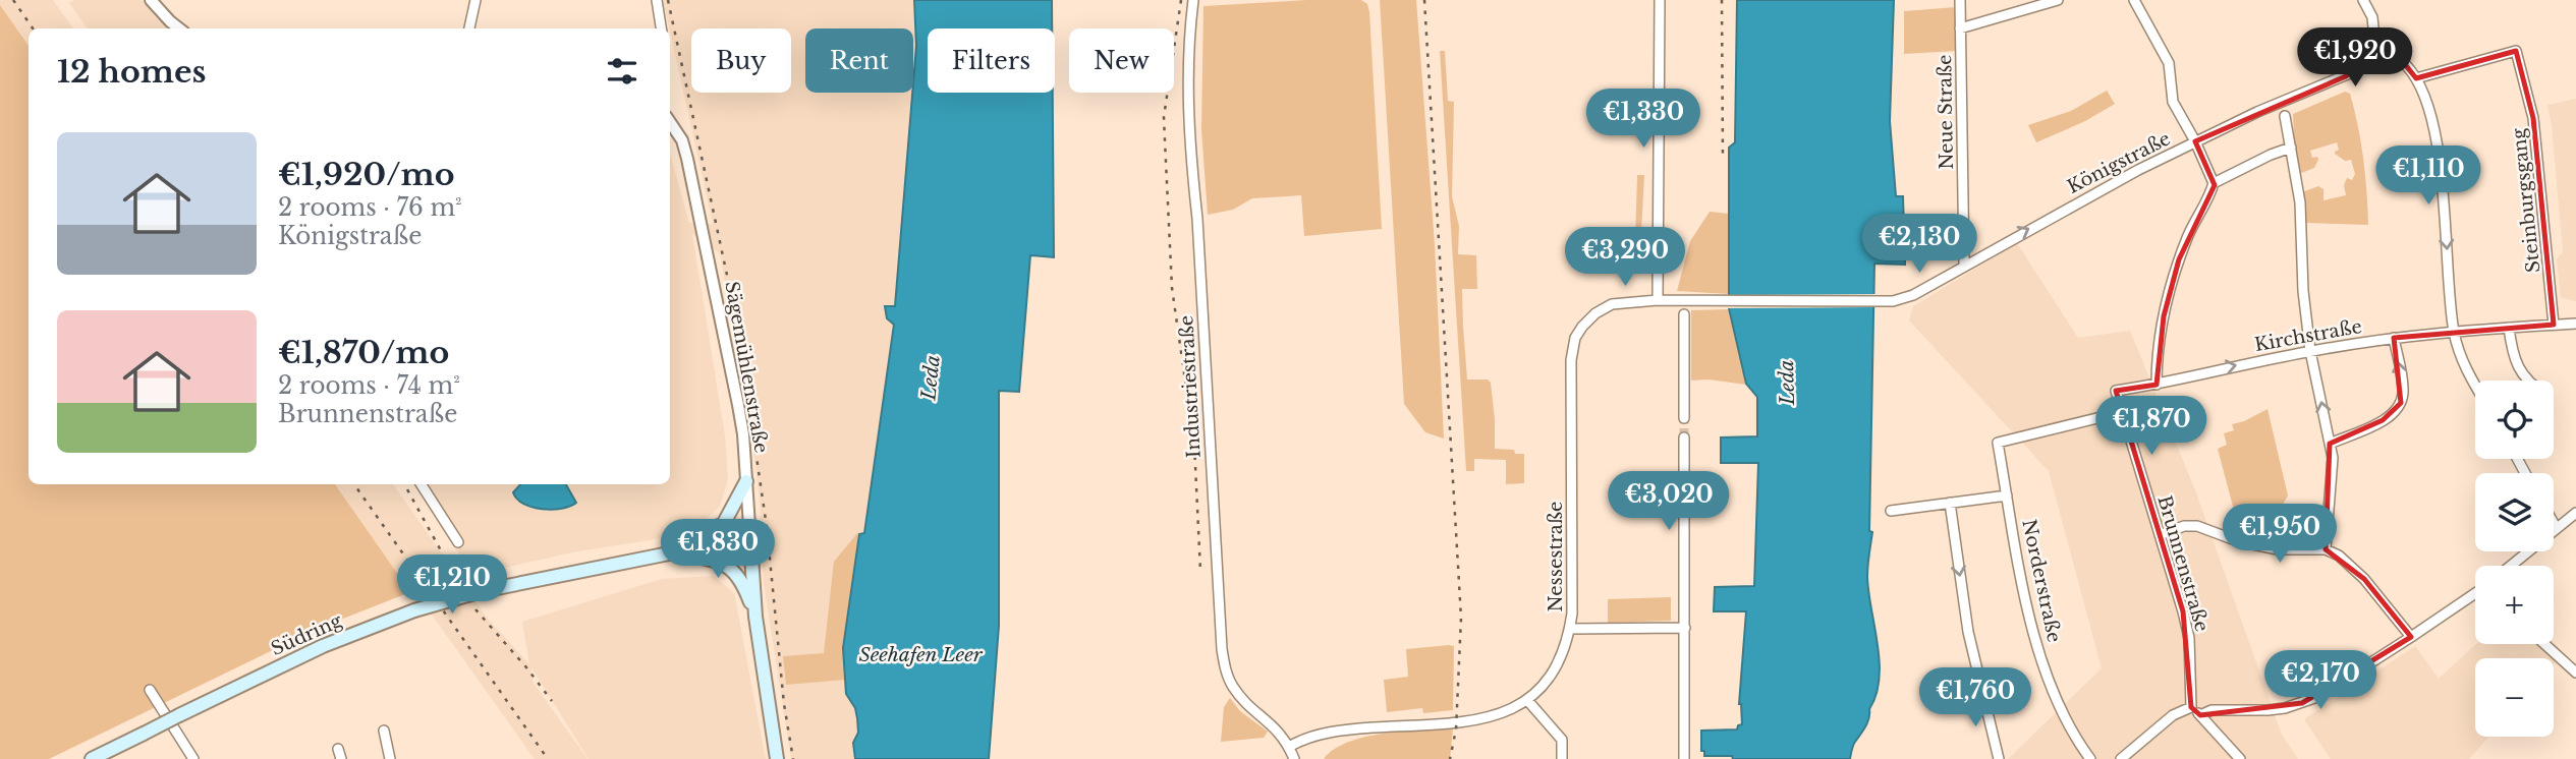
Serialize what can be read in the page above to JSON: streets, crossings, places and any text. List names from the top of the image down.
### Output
{
  "streets": {
    "main road": ["Sägemühlenstraße", "Südring"],
    "street": [
      "Neue Straße",
      "Königstraße",
      "Steinburgsgang",
      "Kirchstraße",
      "Industriestraße",
      "Nessestraße",
      "Brunnenstraße",
      "Norderstraße"
    ]
  },
  "crossings": [
    ["Neue Straße", "Königstraße"],
    ["Königstraße", "Nessestraße"],
    ["Steinburgsgang", "Kirchstraße"],
    ["Kirchstraße", "Brunnenstraße"],
    ["Sägemühlenstraße", "Südring"],
    ["Industriestraße", "Nessestraße"],
    ["Brunnenstraße", "Norderstraße"]
  ],
  "one_way": ["Königstraße"],
  "water": ["Leda", "Seehafen Leer"],
  "page": {
    "price": [
      "€1,920",
      "€1,330",
      "€1,110",
      "€2,130",
      "€3,290",
      "€1,870",
      "€3,020",
      "€1,950",
      "€1,830",
      "€1,210",
      "€2,170",
      "€1,760"
    ],
    "chip": [
      "Buy",
      "Rent",
      "Filters",
      "New"
    ],
    "heading": "12 homes",
    "list": [
      {
        "name": "€1,920/mo",
        "note": "2 rooms · 76 m² · Königstraße"
      },
      {
        "name": "€1,870/mo",
        "note": "2 rooms · 74 m² · Brunnenstraße"
      }
    ],
    "map_buttons": ["+", "−"]
  }
}
